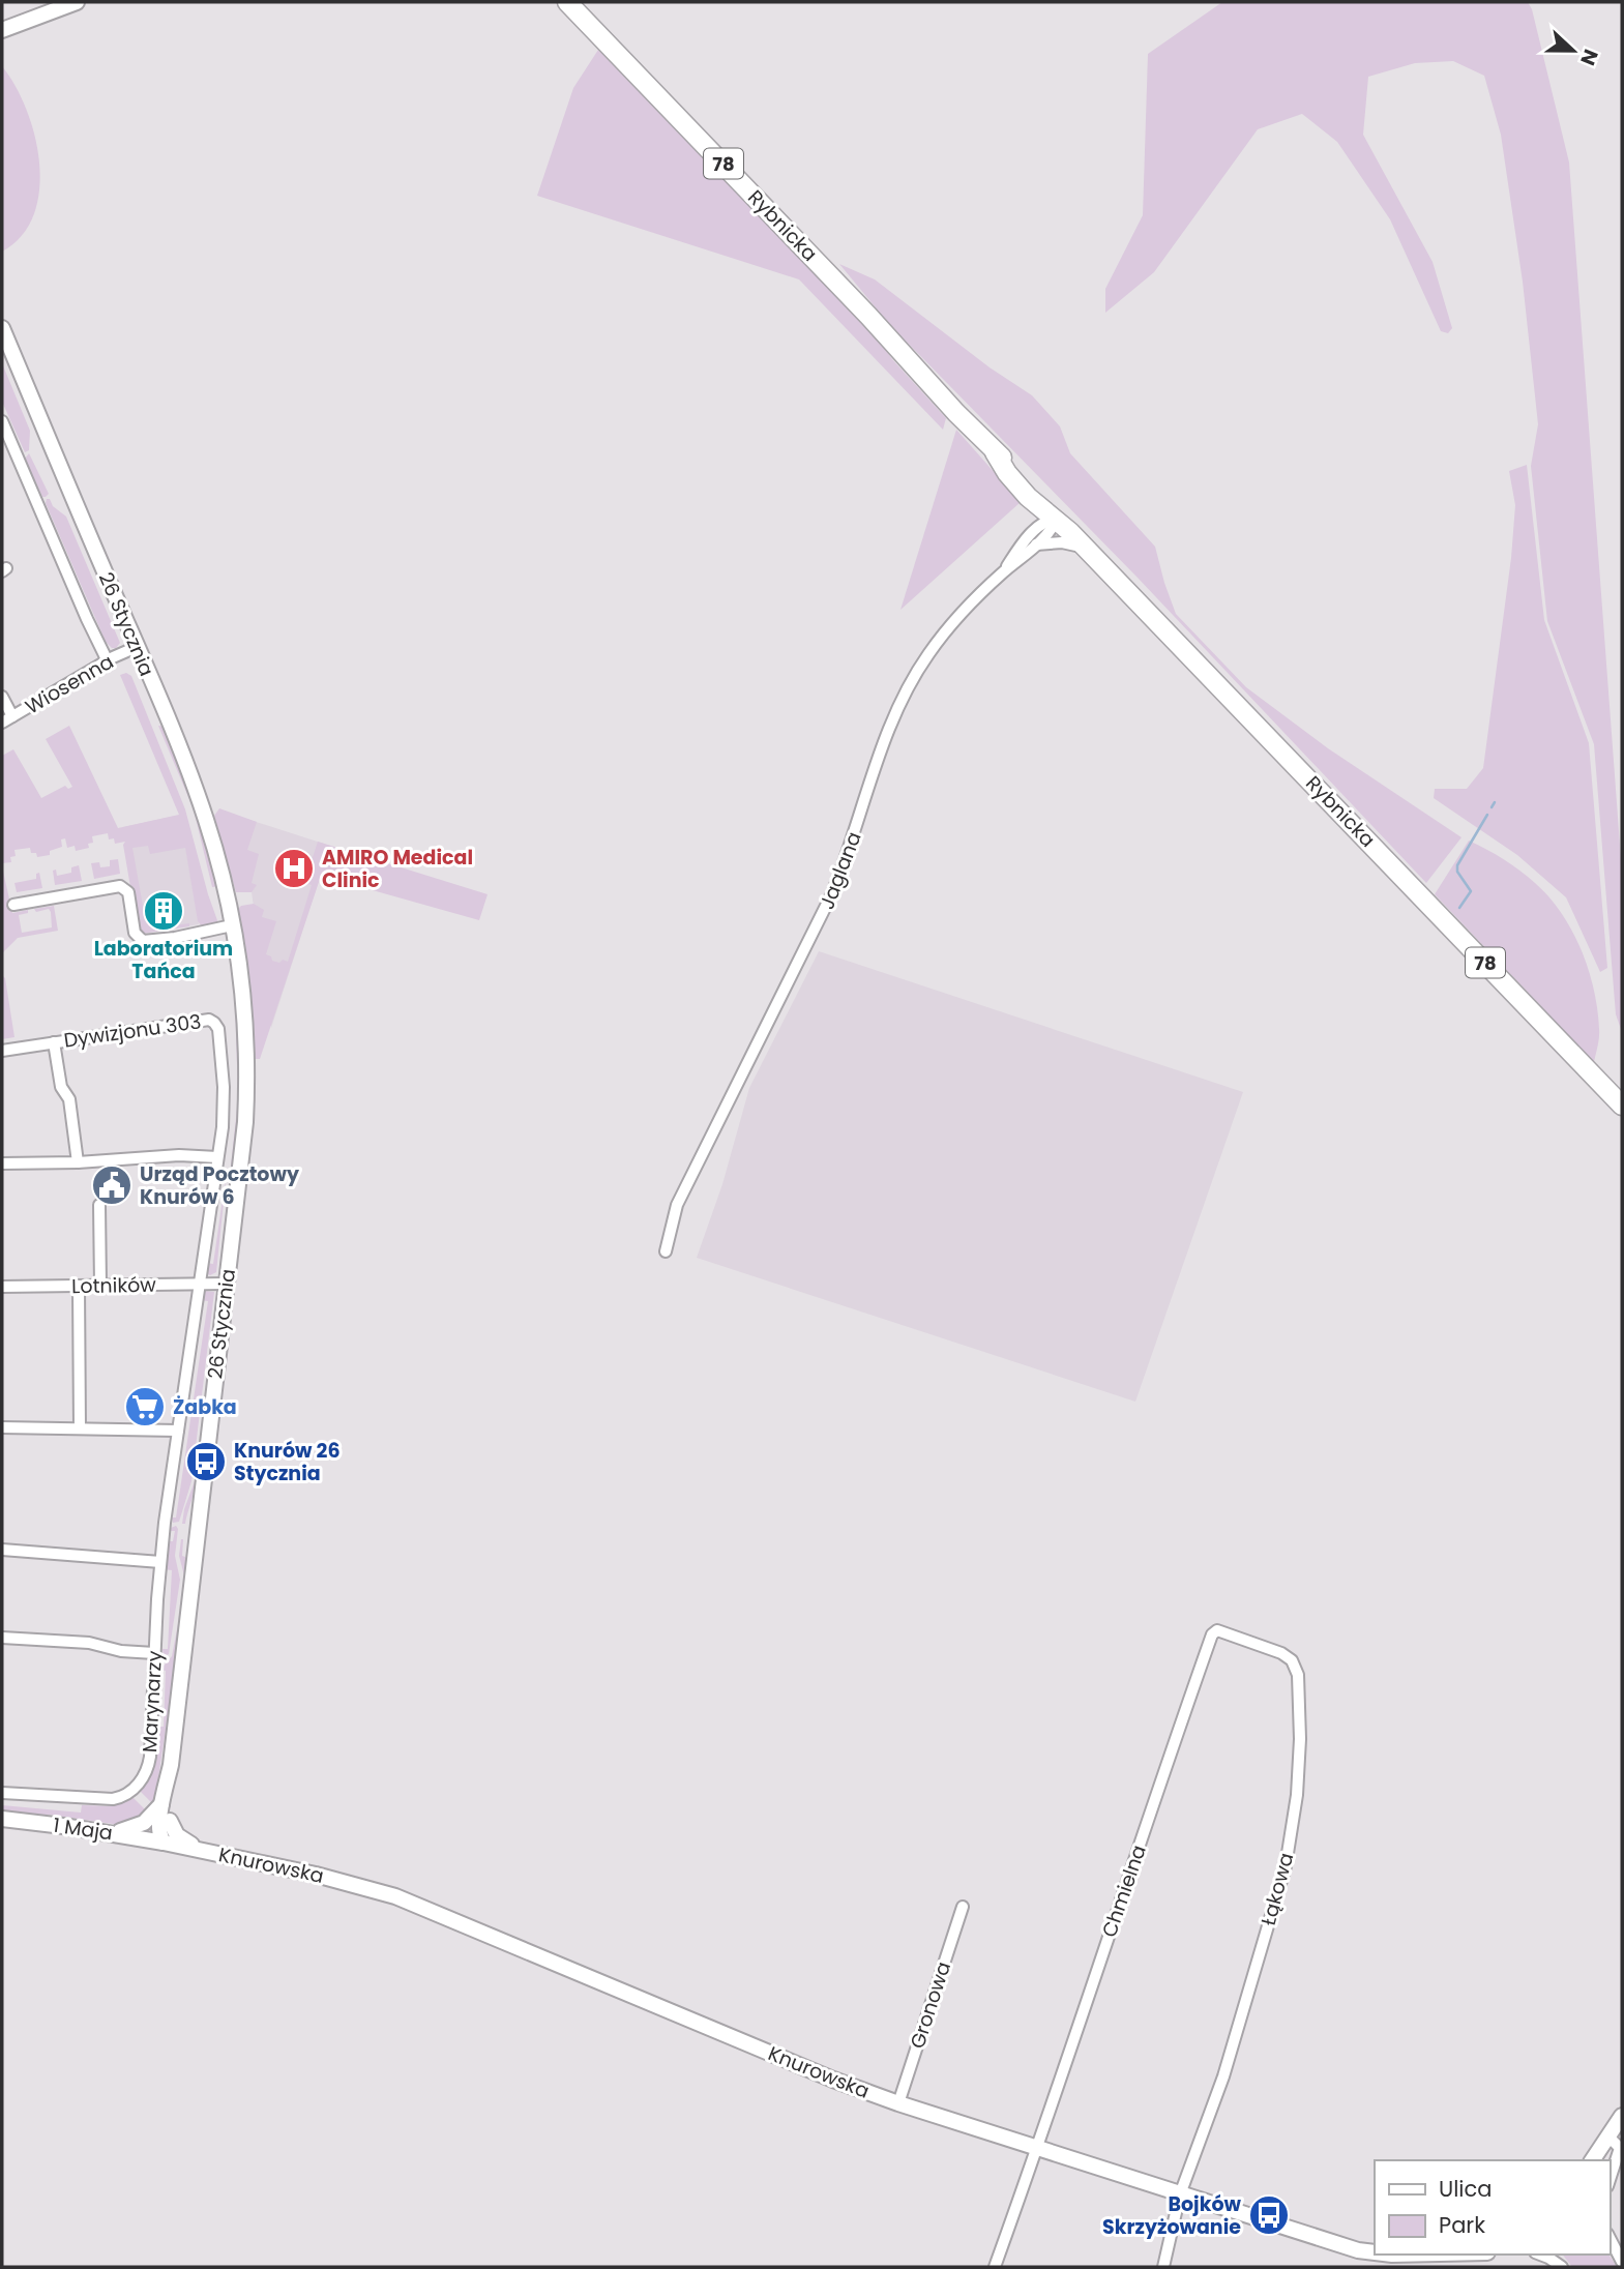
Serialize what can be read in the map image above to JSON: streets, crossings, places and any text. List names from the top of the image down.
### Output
{
  "streets": {
    "main road": ["78", "Rybnicka"],
    "street": [
      "26 Stycznia",
      "Wiosenna",
      "Jaglana",
      "Dywizjonu 303",
      "Lotników",
      "Marynarzy",
      "1 Maja",
      "Knurowska",
      "Łąkowa",
      "Chmielna",
      "Gronowa"
    ]
  },
  "crossings": [
    ["Rybnicka", "Jaglana"],
    ["26 Stycznia", "Wiosenna"],
    ["26 Stycznia", "Lotników"],
    ["26 Stycznia", "1 Maja"],
    ["26 Stycznia", "Knurowska"],
    ["Dywizjonu 303", "Marynarzy"],
    ["Lotników", "Marynarzy"],
    ["1 Maja", "Knurowska"],
    ["Knurowska", "Łąkowa"],
    ["Knurowska", "Chmielna"],
    ["Knurowska", "Gronowa"],
    ["Łąkowa", "Chmielna"]
  ],
  "places": {
    "hospital": ["AMIRO Medical Clinic"],
    "building": ["Laboratorium Tańca"],
    "public building": ["Urząd Pocztowy Knurów 6"],
    "supermarket": ["Żabka"],
    "bus stop": ["Knurów 26 Stycznia", "Bojków Skrzyżowanie"]
  },
  "legend": ["Ulica", "Park"],
  "north": "right"
}
